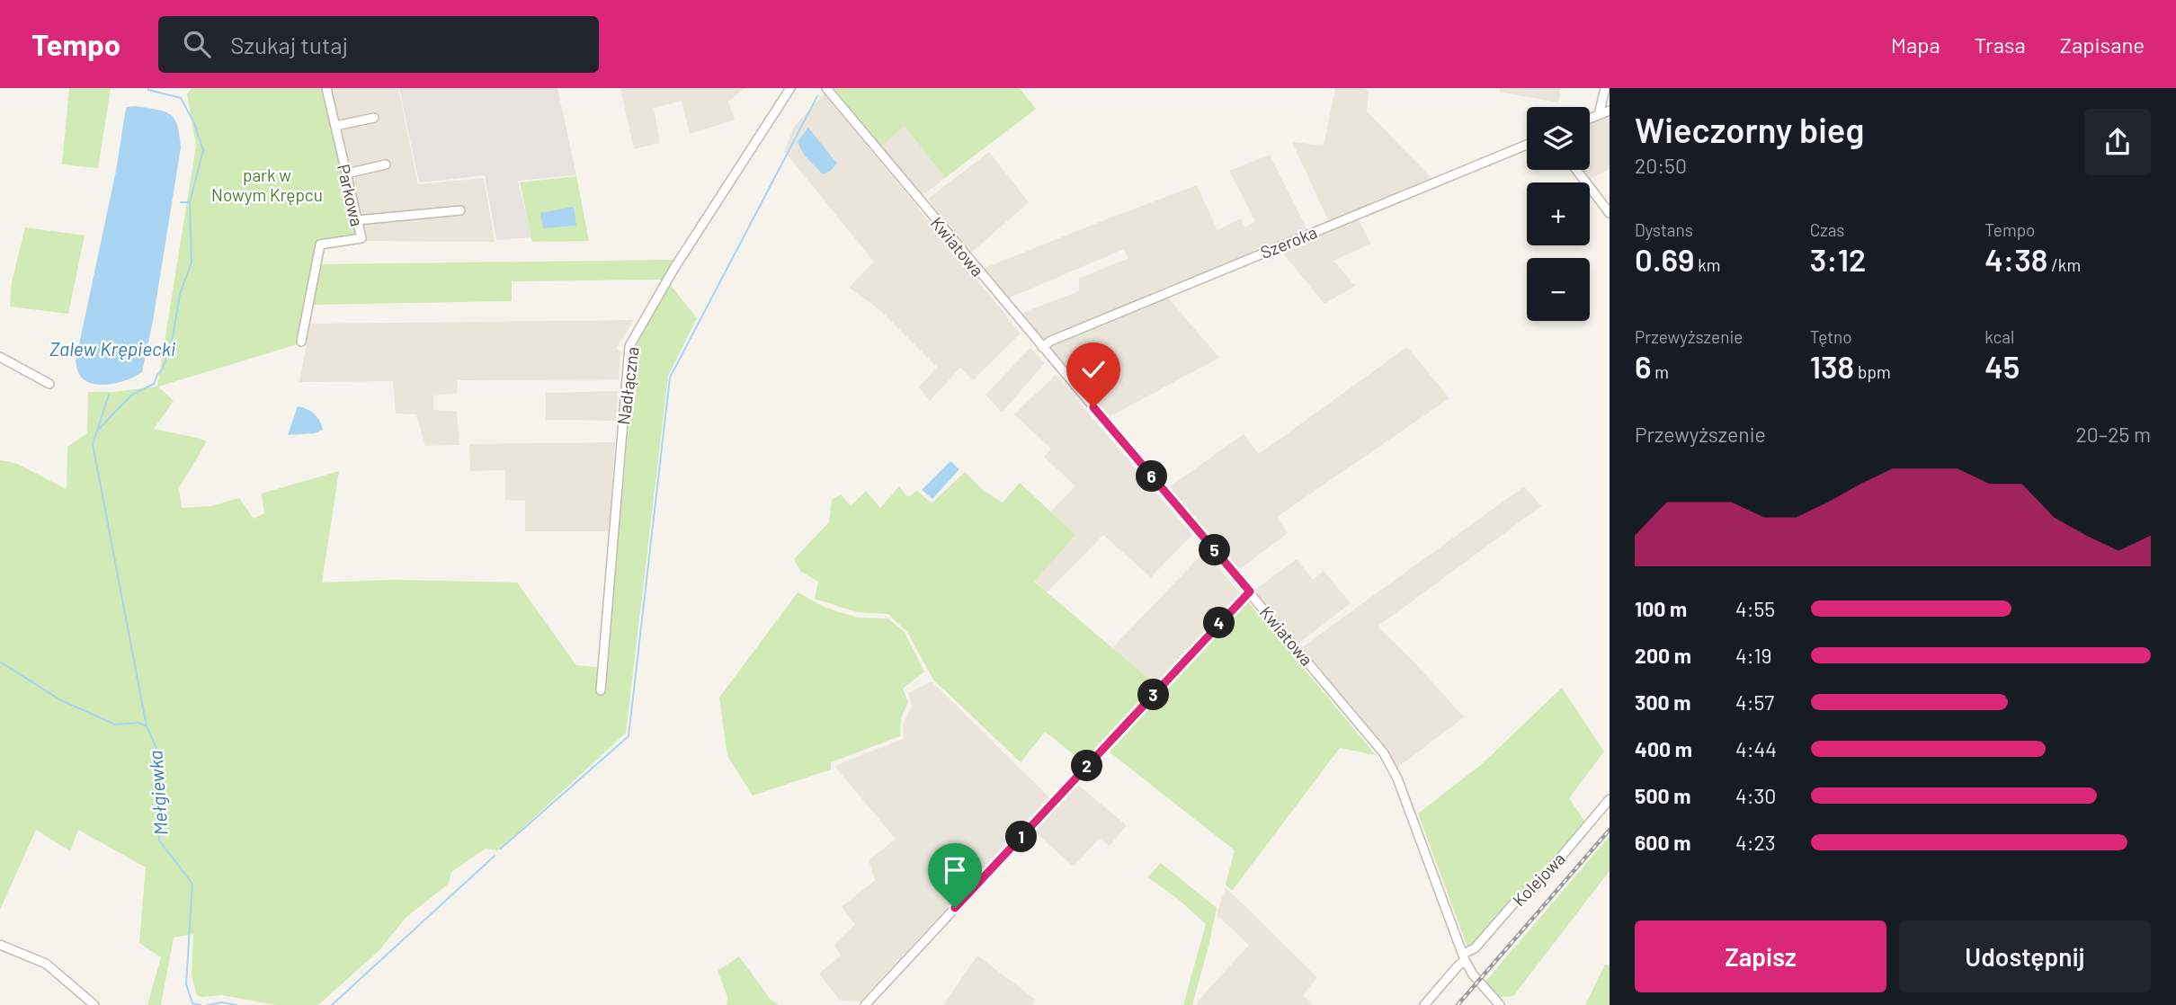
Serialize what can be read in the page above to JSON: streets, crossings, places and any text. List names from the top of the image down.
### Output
{
  "streets": {
    "street": [
      "Parkowa",
      "Szeroka",
      "Kwiatowa",
      "Nadłączna",
      "Kolejowa"
    ]
  },
  "crossings": [
    ["Szeroka", "Kwiatowa"],
    ["Kwiatowa", "Kolejowa"]
  ],
  "water": ["Zalew Krępiecki", "Mełgiewka"],
  "parks": ["park w Nowym Krępcu"],
  "page": {
    "header": "Tempo",
    "search": "Szukaj tutaj",
    "nav": ["Mapa", "Trasa", "Zapisane"],
    "heading": ["Wieczorny bieg", "20:50"],
    "map_buttons": ["+", "−"],
    "stats": [
      ["Dystans", "0.69 km"],
      ["Czas", "3:12"],
      ["Tempo", "4:38 /km"],
      ["Przewyższenie", "6 m"],
      ["Tętno", "138 bpm"],
      ["kcal", "45"]
    ],
    "chart": ["Przewyższenie", "20–25 m"],
    "pins": [
      "6",
      "5",
      "4",
      "3",
      "2",
      "1"
    ],
    "list": [
      {
        "name": "100 m",
        "note": "4:55"
      },
      {
        "name": "200 m",
        "note": "4:19"
      },
      {
        "name": "300 m",
        "note": "4:57"
      },
      {
        "name": "400 m",
        "note": "4:44"
      },
      {
        "name": "500 m",
        "note": "4:30"
      },
      {
        "name": "600 m",
        "note": "4:23"
      }
    ],
    "buttons": ["Zapisz", "Udostępnij"]
  }
}
